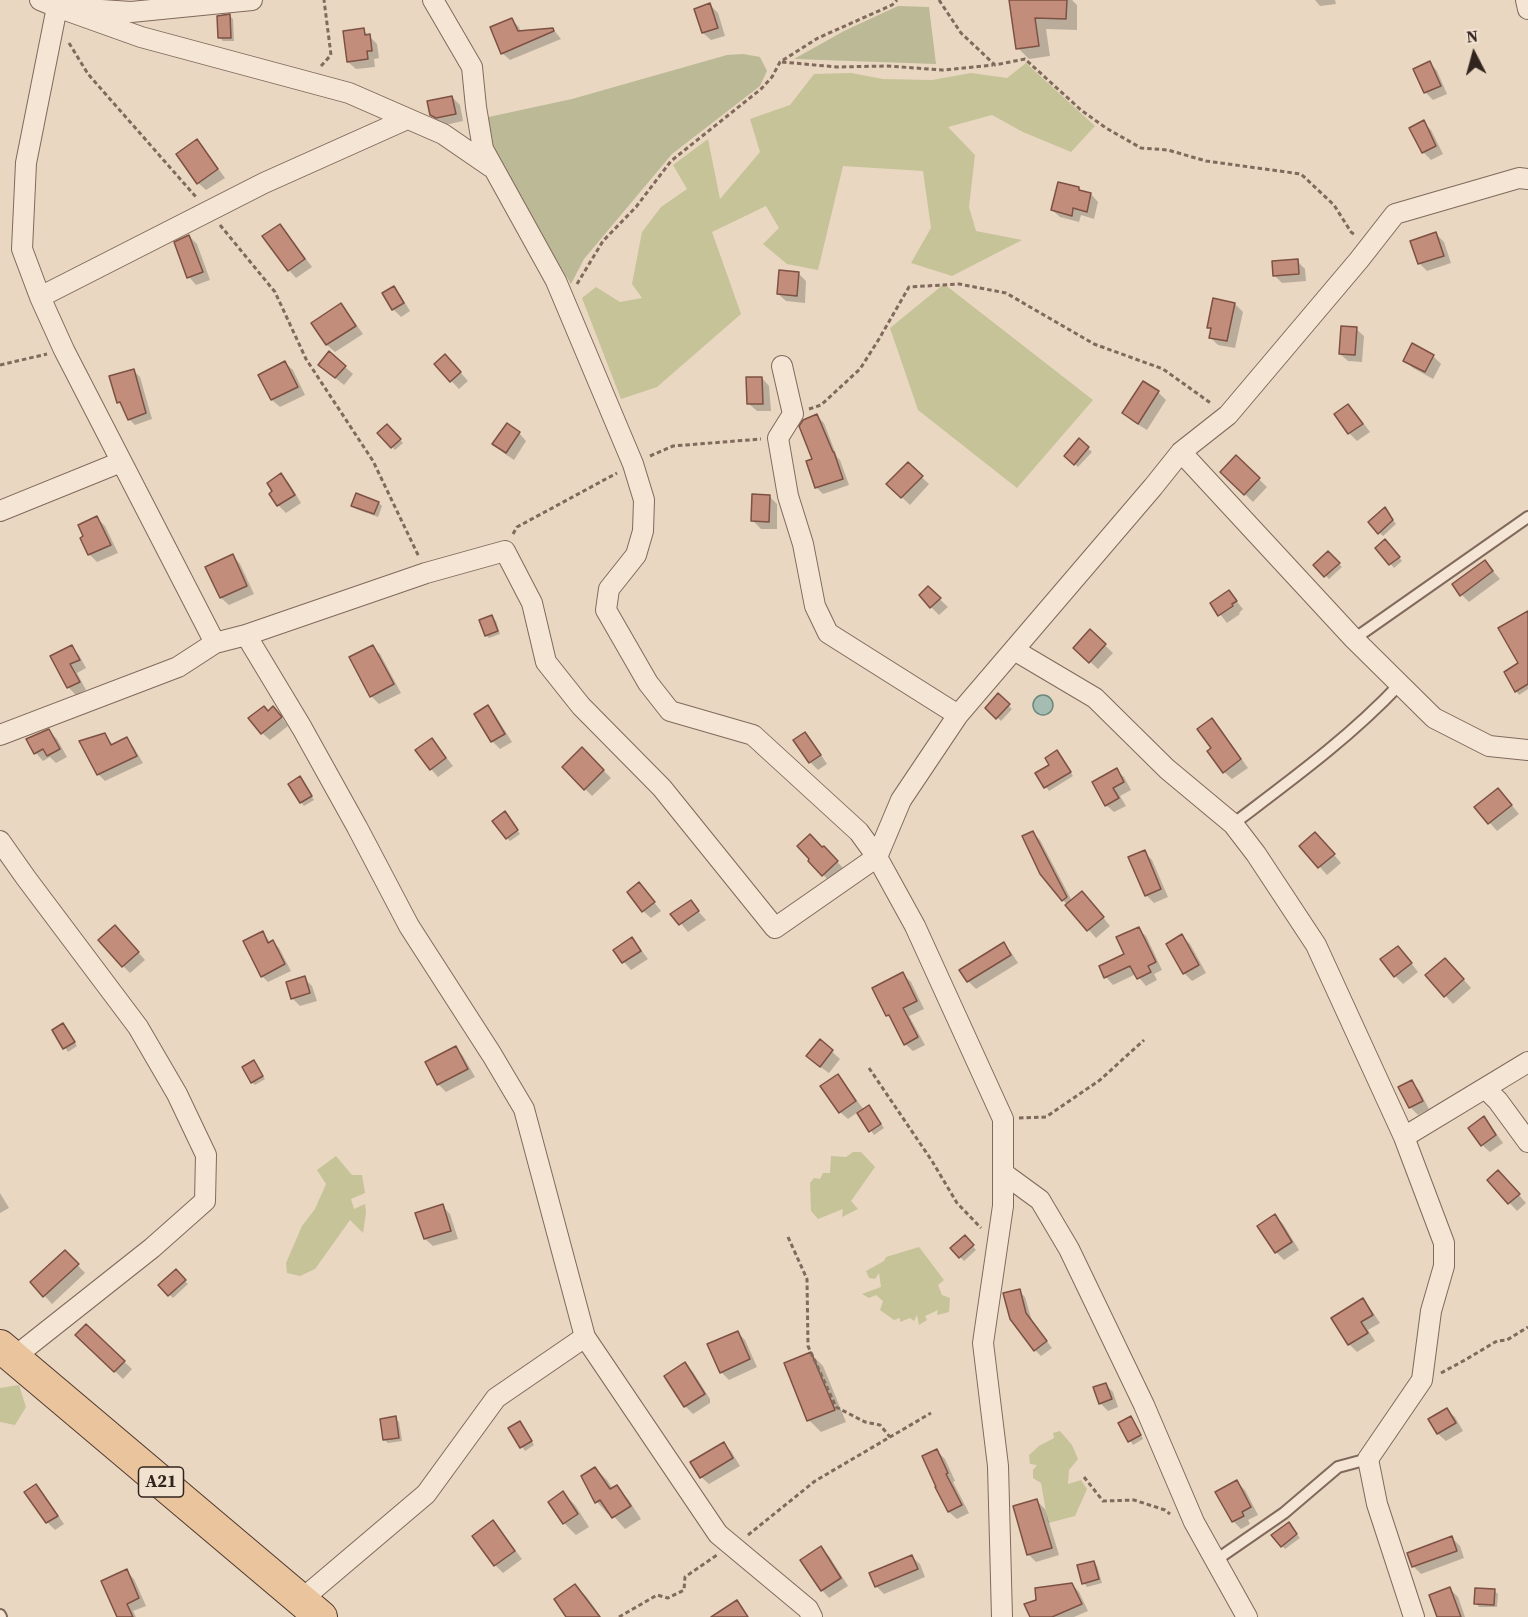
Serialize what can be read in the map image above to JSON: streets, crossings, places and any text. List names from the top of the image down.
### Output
{
  "streets": {
    "main road": ["A21"]
  },
  "north": "top"
}
